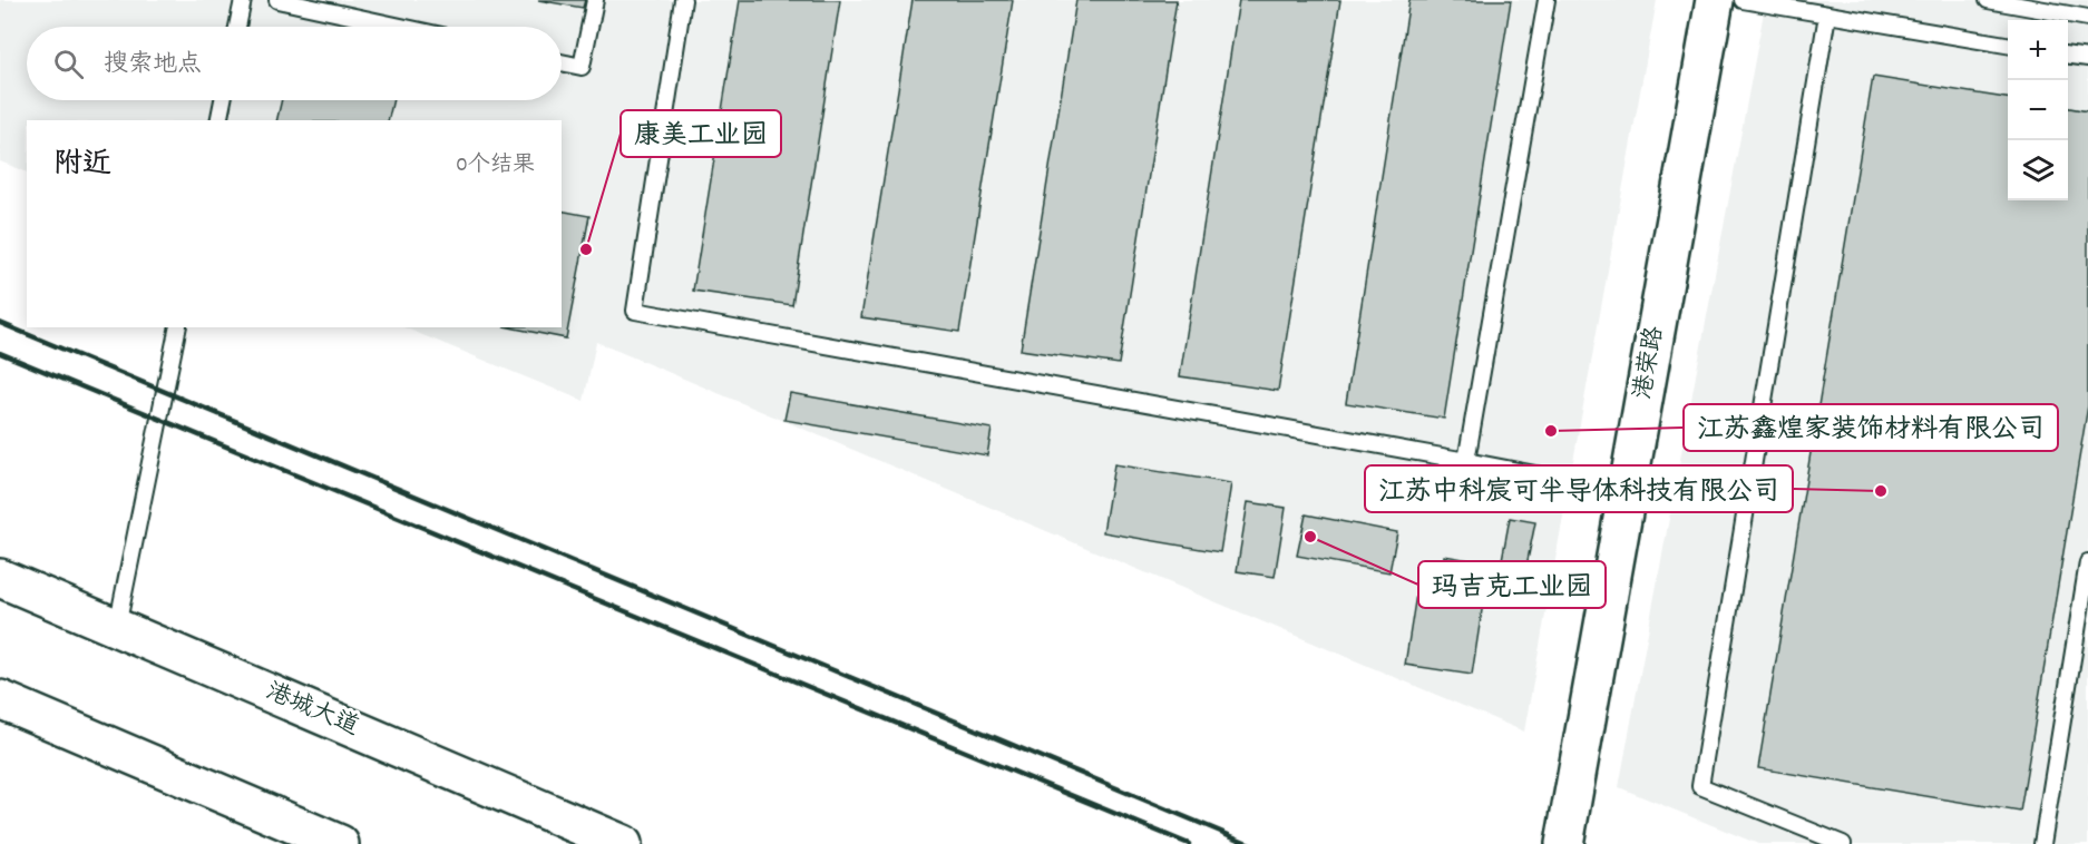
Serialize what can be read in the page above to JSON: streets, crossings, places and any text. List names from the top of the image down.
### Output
{
  "streets": {
    "main road": ["港荣路", "港城大道"]
  },
  "places": [
    "康美工业园",
    "江苏鑫煌家装饰材料有限公司",
    "江苏中科宸可半导体科技有限公司",
    "玛吉克工业园"
  ],
  "page": {
    "map_buttons": ["+", "−"],
    "search": "搜索地点",
    "heading": ["附近", "0个结果"]
  }
}
